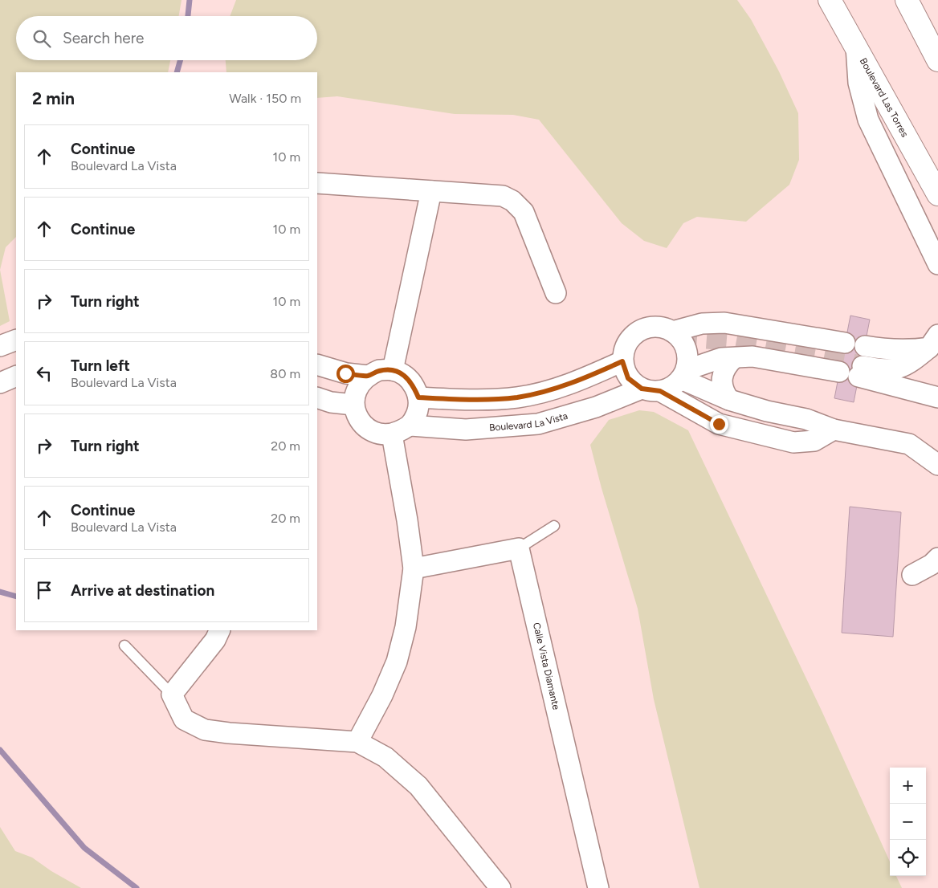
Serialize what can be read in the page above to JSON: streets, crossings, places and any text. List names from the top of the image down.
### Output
{
  "streets": {
    "main road": ["Boulevard Las Torres"],
    "street": ["Boulevard La Vista", "Calle Vista Diamante"]
  },
  "page": {
    "search": "Search here",
    "heading": ["2 min", "Walk · 150 m"],
    "list": [
      ["Continue", "Boulevard La Vista", "10 m"],
      ["Continue", "10 m"],
      ["Turn right", "10 m"],
      ["Turn left", "Boulevard La Vista", "80 m"],
      ["Turn right", "20 m"],
      ["Continue", "Boulevard La Vista", "20 m"],
      "Arrive at destination"
    ],
    "map_buttons": ["+", "−"]
  }
}
